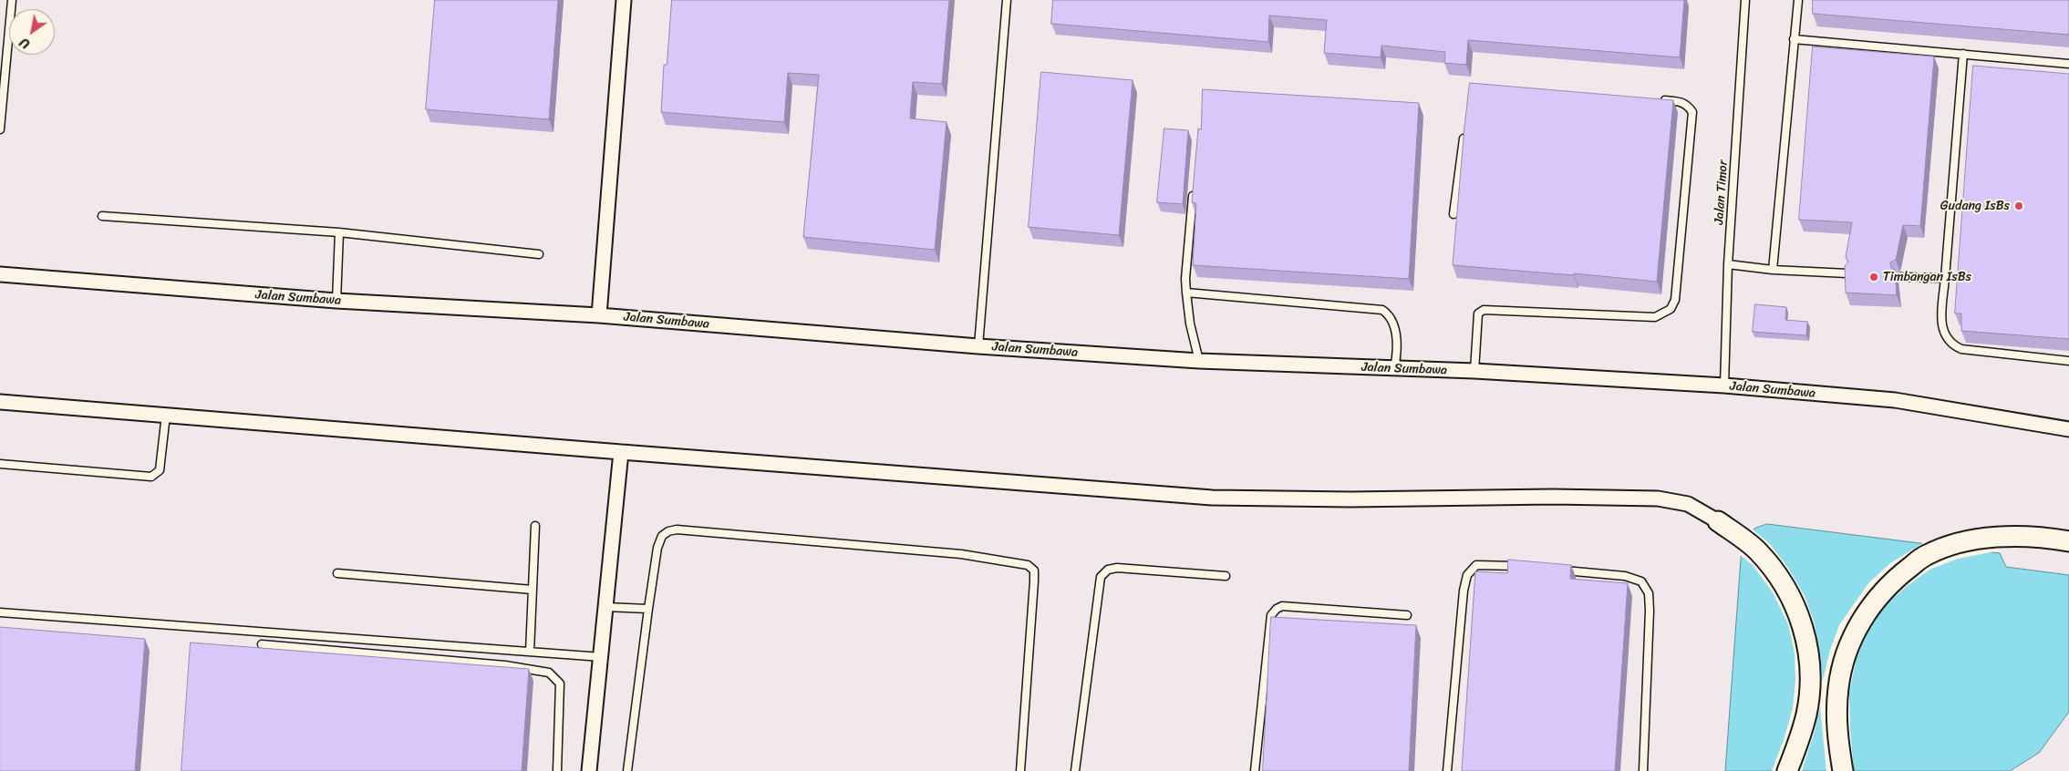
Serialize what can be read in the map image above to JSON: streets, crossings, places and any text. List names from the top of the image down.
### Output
{
  "streets": {
    "street": ["Jalan Sumbawa"],
    "lane": ["Jalan Timor"]
  },
  "crossings": [
    ["Jalan Timor", "Jalan Sumbawa"]
  ],
  "places": ["Gudang IsBs", "Timbangan IsBs"],
  "north": "bottom left"
}
